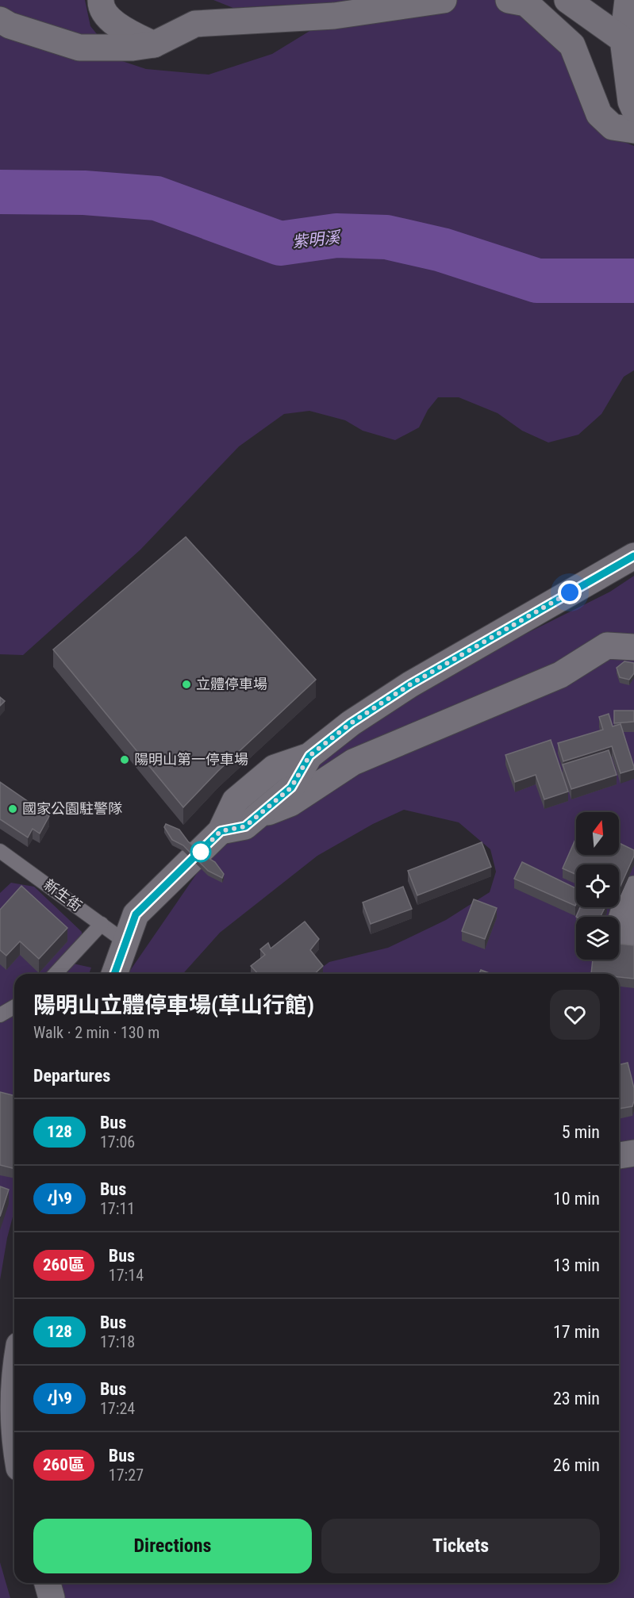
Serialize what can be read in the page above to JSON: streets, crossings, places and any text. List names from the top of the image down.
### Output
{
  "streets": {
    "lane": ["新生街"]
  },
  "water": ["紫明溪"],
  "places": ["立體停車場", "陽明山第一停車場", "國家公園駐警隊"],
  "lines": ["bus line 128"],
  "north": "top",
  "page": {
    "heading": [
      ["陽明山立體停車場(草山行館)", "Walk · 2 min · 130 m"],
      "Departures"
    ],
    "list": [
      {
        "mark": "128",
        "name": "Bus",
        "note": "17:06",
        "value": "5 min"
      },
      {
        "mark": "小9",
        "name": "Bus",
        "note": "17:11",
        "value": "10 min"
      },
      {
        "mark": "260區",
        "name": "Bus",
        "note": "17:14",
        "value": "13 min"
      },
      {
        "mark": "128",
        "name": "Bus",
        "note": "17:18",
        "value": "17 min"
      },
      {
        "mark": "小9",
        "name": "Bus",
        "note": "17:24",
        "value": "23 min"
      },
      {
        "mark": "260區",
        "name": "Bus",
        "note": "17:27",
        "value": "26 min"
      }
    ],
    "buttons": ["Directions", "Tickets"]
  }
}
